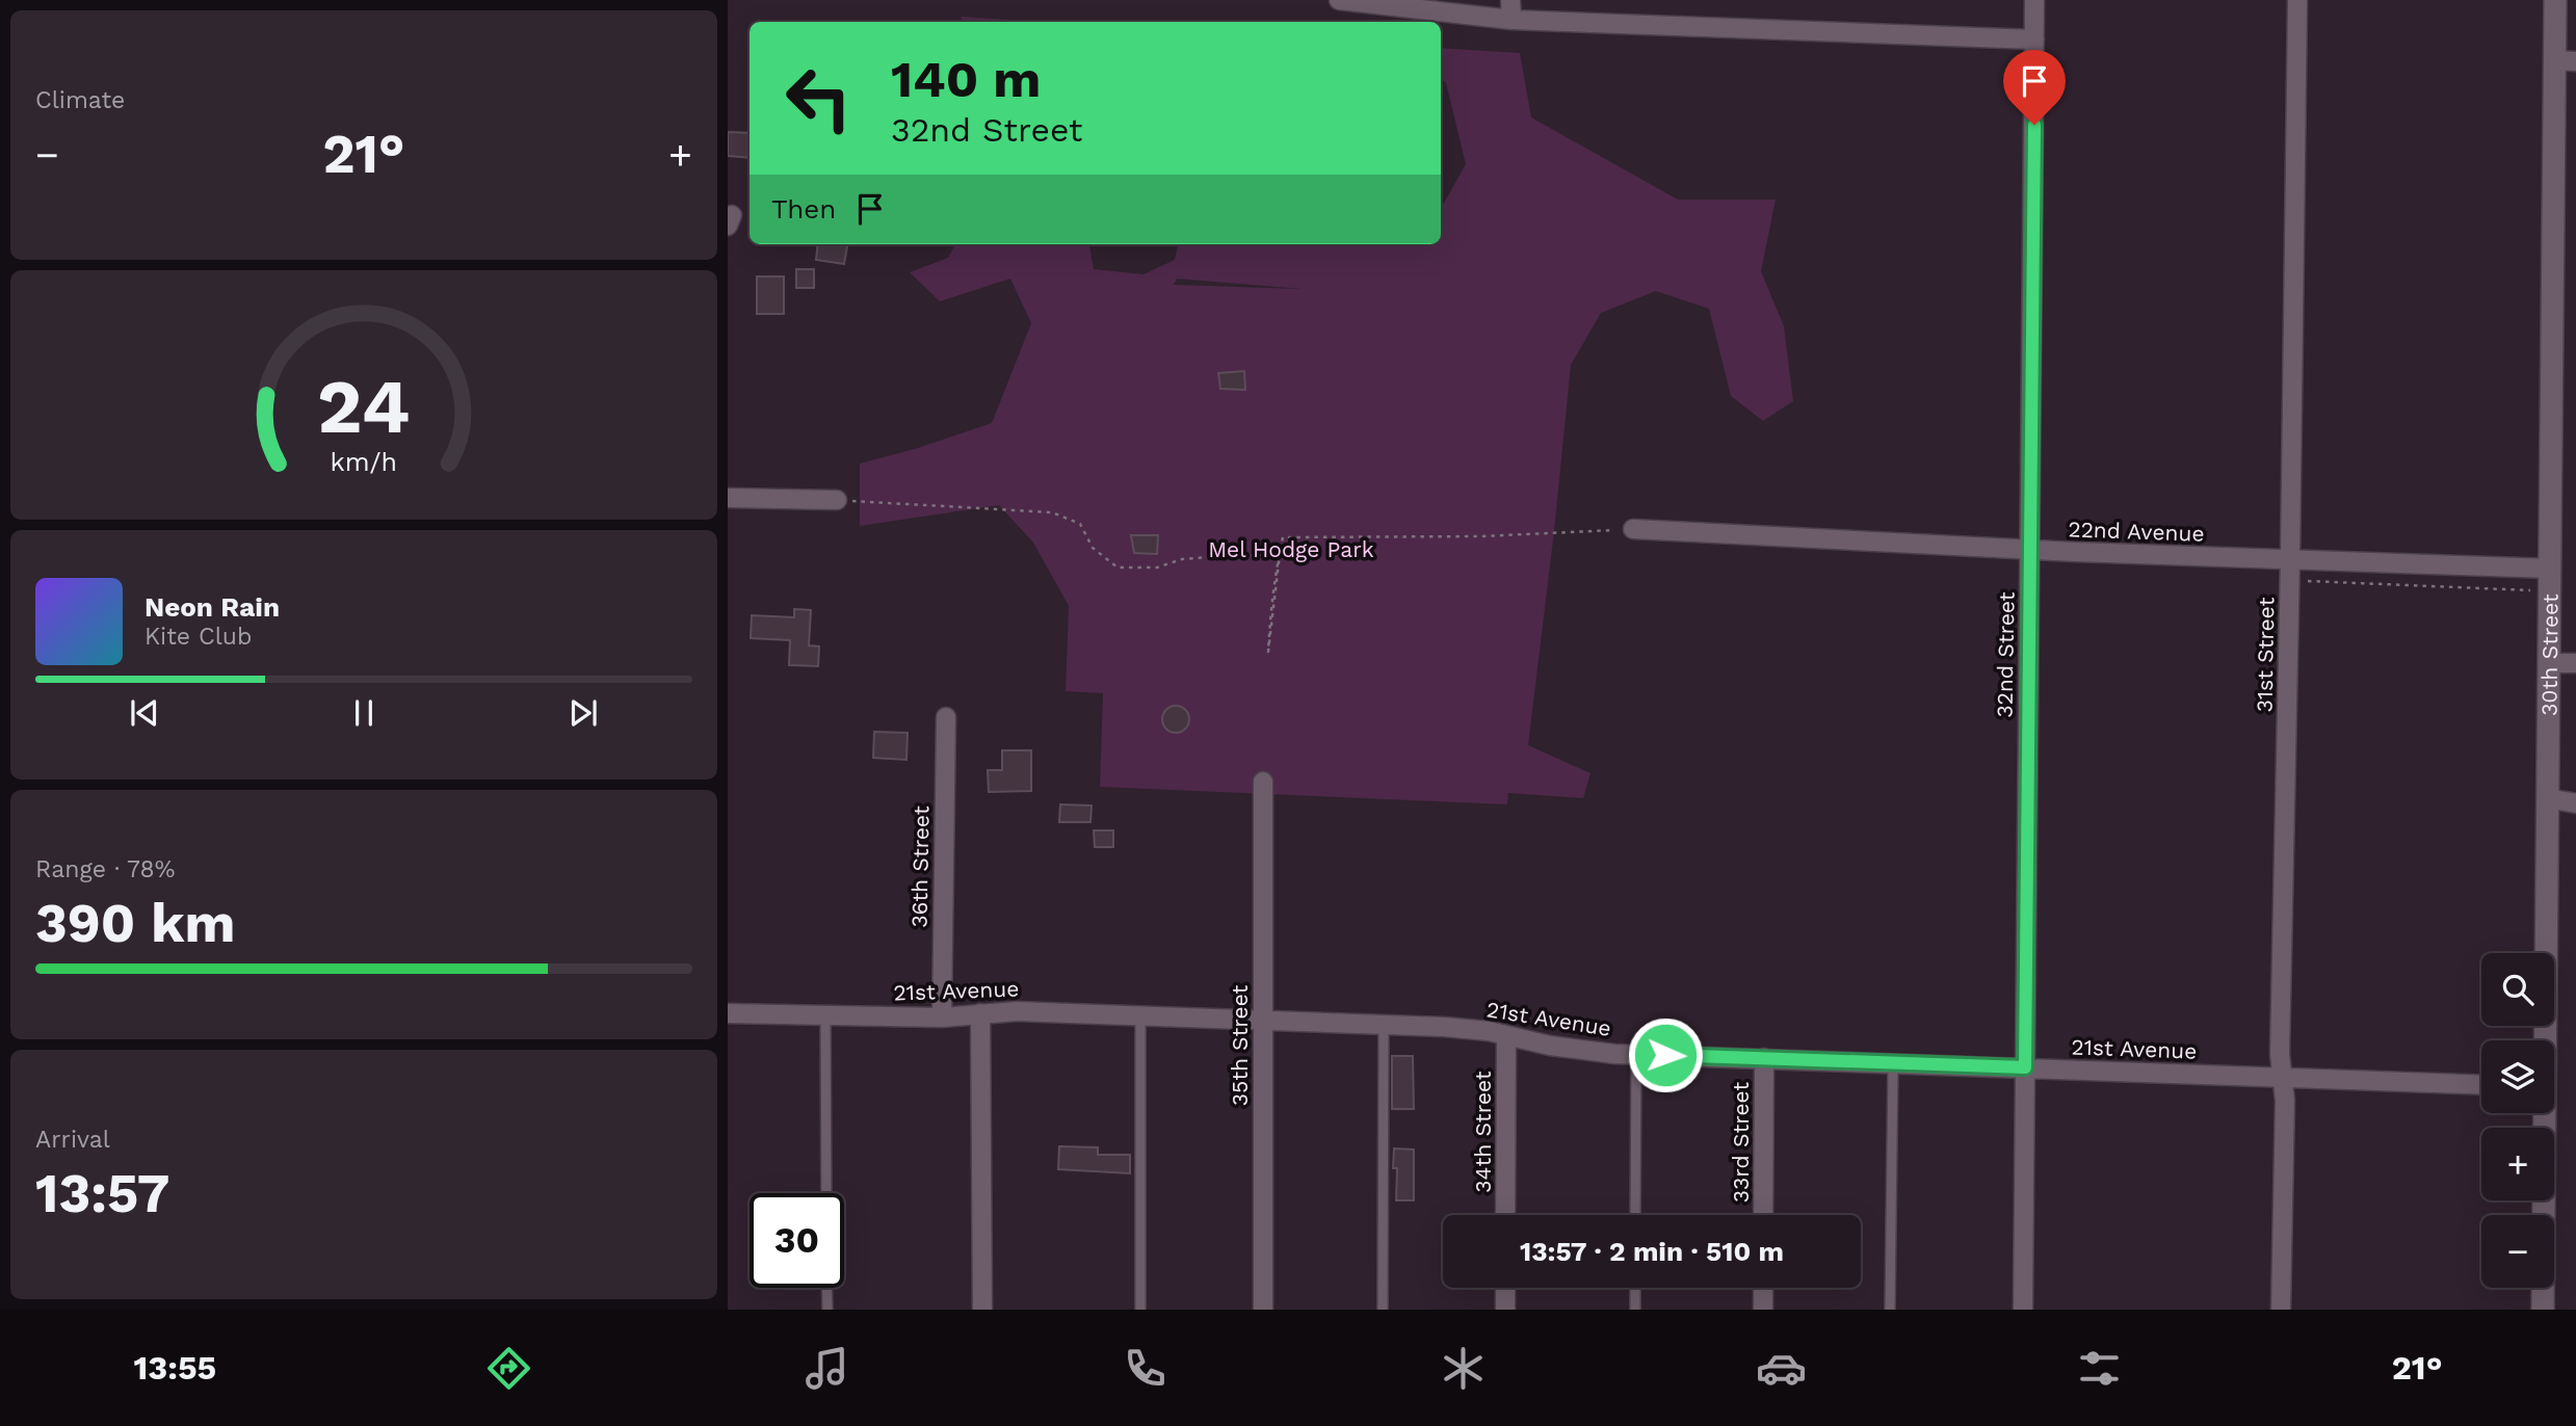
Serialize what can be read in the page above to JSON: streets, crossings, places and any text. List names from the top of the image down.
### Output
{
  "streets": {
    "street": [
      "22nd Avenue",
      "32nd Street",
      "31st Street",
      "30th Street",
      "36th Street",
      "21st Avenue",
      "35th Street",
      "34th Street",
      "33rd Street"
    ]
  },
  "crossings": [
    ["22nd Avenue", "32nd Street"],
    ["22nd Avenue", "31st Street"],
    ["22nd Avenue", "30th Street"],
    ["32nd Street", "21st Avenue"],
    ["31st Street", "21st Avenue"],
    ["36th Street", "21st Avenue"],
    ["21st Avenue", "35th Street"],
    ["21st Avenue", "34th Street"],
    ["21st Avenue", "33rd Street"]
  ],
  "parks": ["Mel Hodge Park"],
  "page": {
    "tile": [
      "Climate",
      ["Range · 78%", "390 km"],
      ["Arrival", "13:57"]
    ],
    "turn": ["140 m", "32nd Street"],
    "heat": ["−", "21°", "+"],
    "then": "Then",
    "song": ["Neon Rain", "Kite Club"],
    "map_buttons": ["+", "−"],
    "limit": "30",
    "trip": "13:57 · 2 min · 510 m",
    "tabs": ["13:55", "21°"],
    "gauge": ["24", "km/h"]
  }
}
